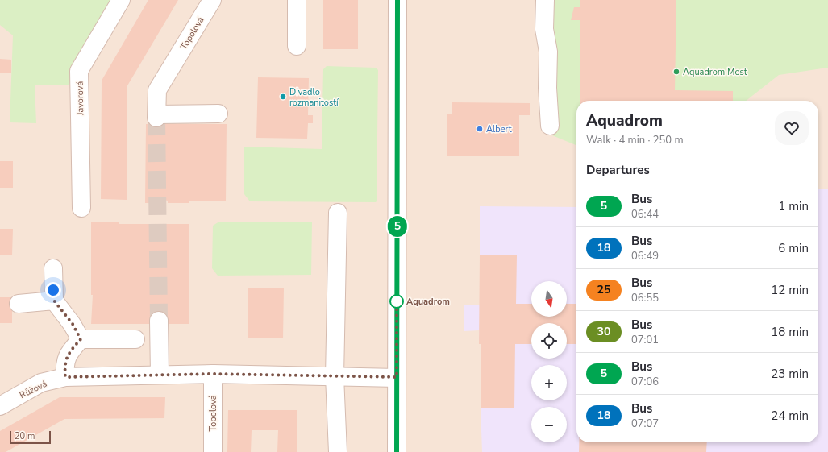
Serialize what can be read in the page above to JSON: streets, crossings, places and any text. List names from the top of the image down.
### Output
{
  "streets": {
    "street": ["Topolová", "Javorová", "Růžová"]
  },
  "crossings": [
    ["Topolová", "Růžová"]
  ],
  "places": [
    "Aquadrom Most",
    "Divadlo rozmanitostí",
    "Albert",
    "Aquadrom"
  ],
  "lines": ["bus line 5"],
  "scale_bar": "20 m",
  "north": "bottom",
  "page": {
    "on_map": "5",
    "heading": [
      ["Aquadrom", "Walk · 4 min · 250 m"],
      "Departures"
    ],
    "list": [
      {
        "mark": "5",
        "name": "Bus",
        "note": "06:44",
        "value": "1 min"
      },
      {
        "mark": "18",
        "name": "Bus",
        "note": "06:49",
        "value": "6 min"
      },
      {
        "mark": "25",
        "name": "Bus",
        "note": "06:55",
        "value": "12 min"
      },
      {
        "mark": "30",
        "name": "Bus",
        "note": "07:01",
        "value": "18 min"
      },
      {
        "mark": "5",
        "name": "Bus",
        "note": "07:06",
        "value": "23 min"
      },
      {
        "mark": "18",
        "name": "Bus",
        "note": "07:07",
        "value": "24 min"
      }
    ],
    "map_buttons": ["+", "−"],
    "scale": "20 m"
  }
}
